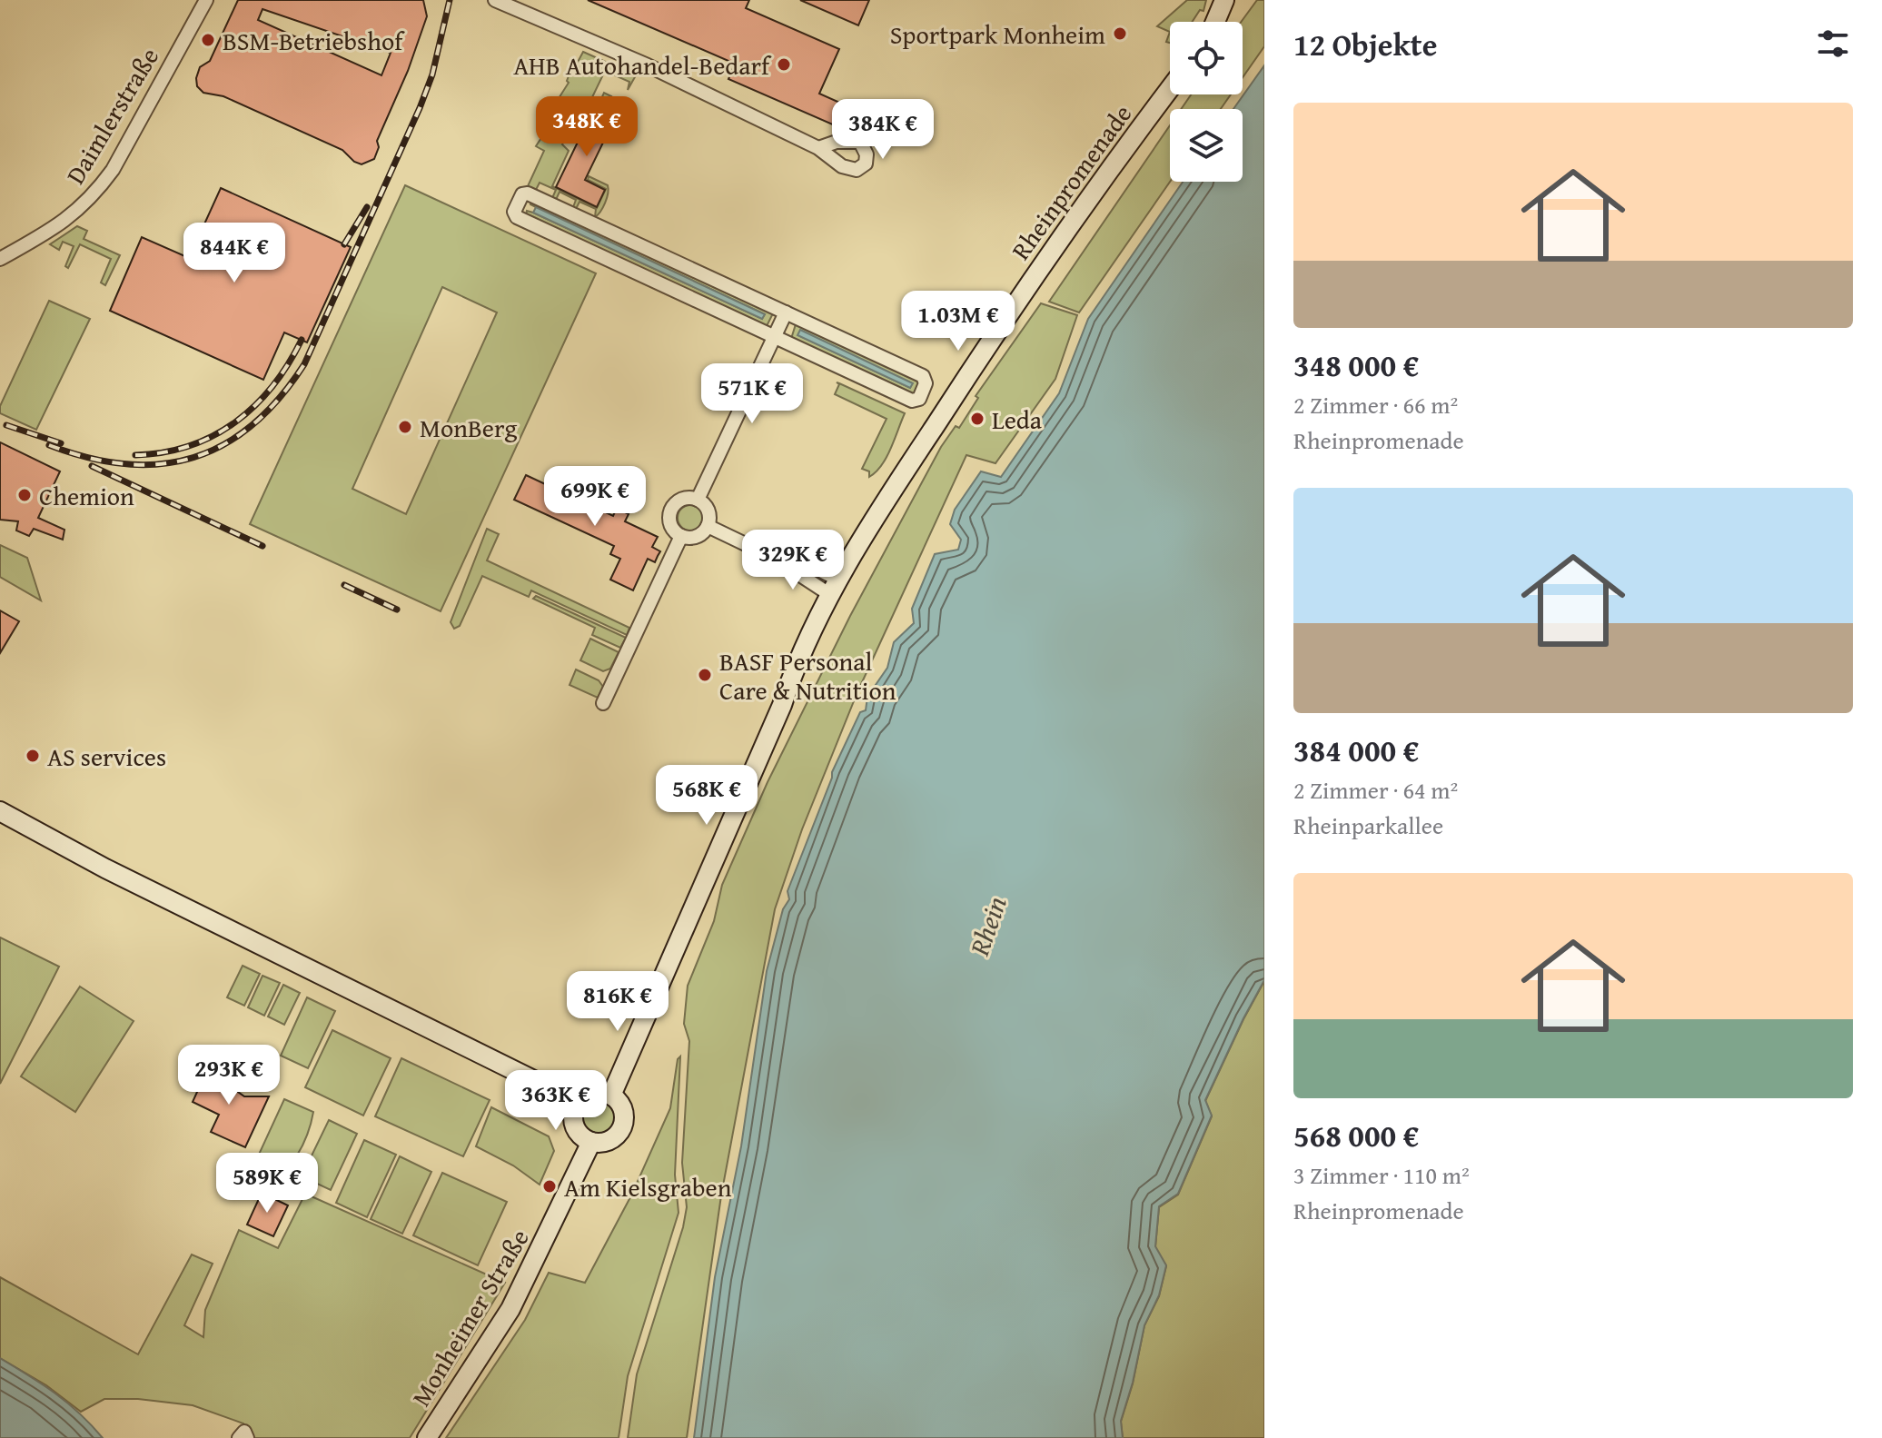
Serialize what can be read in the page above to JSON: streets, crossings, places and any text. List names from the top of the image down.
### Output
{
  "streets": {
    "street": ["Daimlerstraße", "Rheinpromenade", "Monheimer Straße"]
  },
  "crossings": [
    ["Rheinpromenade", "Monheimer Straße"]
  ],
  "water": ["Rhein"],
  "places": [
    "Sportpark Monheim",
    "BSM-Betriebshof",
    "AHB Autohandel-Bedarf",
    "Leda",
    "MonBerg",
    "Chemion",
    "BASF Personal Care & Nutrition",
    "AS services",
    "Am Kielsgraben"
  ],
  "page": {
    "heading": "12 Objekte",
    "list": [
      {
        "name": "348 000 €",
        "note": "2 Zimmer · 66 m² · Rheinpromenade"
      },
      {
        "name": "384 000 €",
        "note": "2 Zimmer · 64 m² · Rheinparkallee"
      },
      {
        "name": "568 000 €",
        "note": "3 Zimmer · 110 m² · Rheinpromenade"
      }
    ],
    "price": [
      "348K €",
      "384K €",
      "844K €",
      "1.03M €",
      "571K €",
      "699K €",
      "329K €",
      "568K €",
      "816K €",
      "293K €",
      "363K €",
      "589K €"
    ]
  }
}
